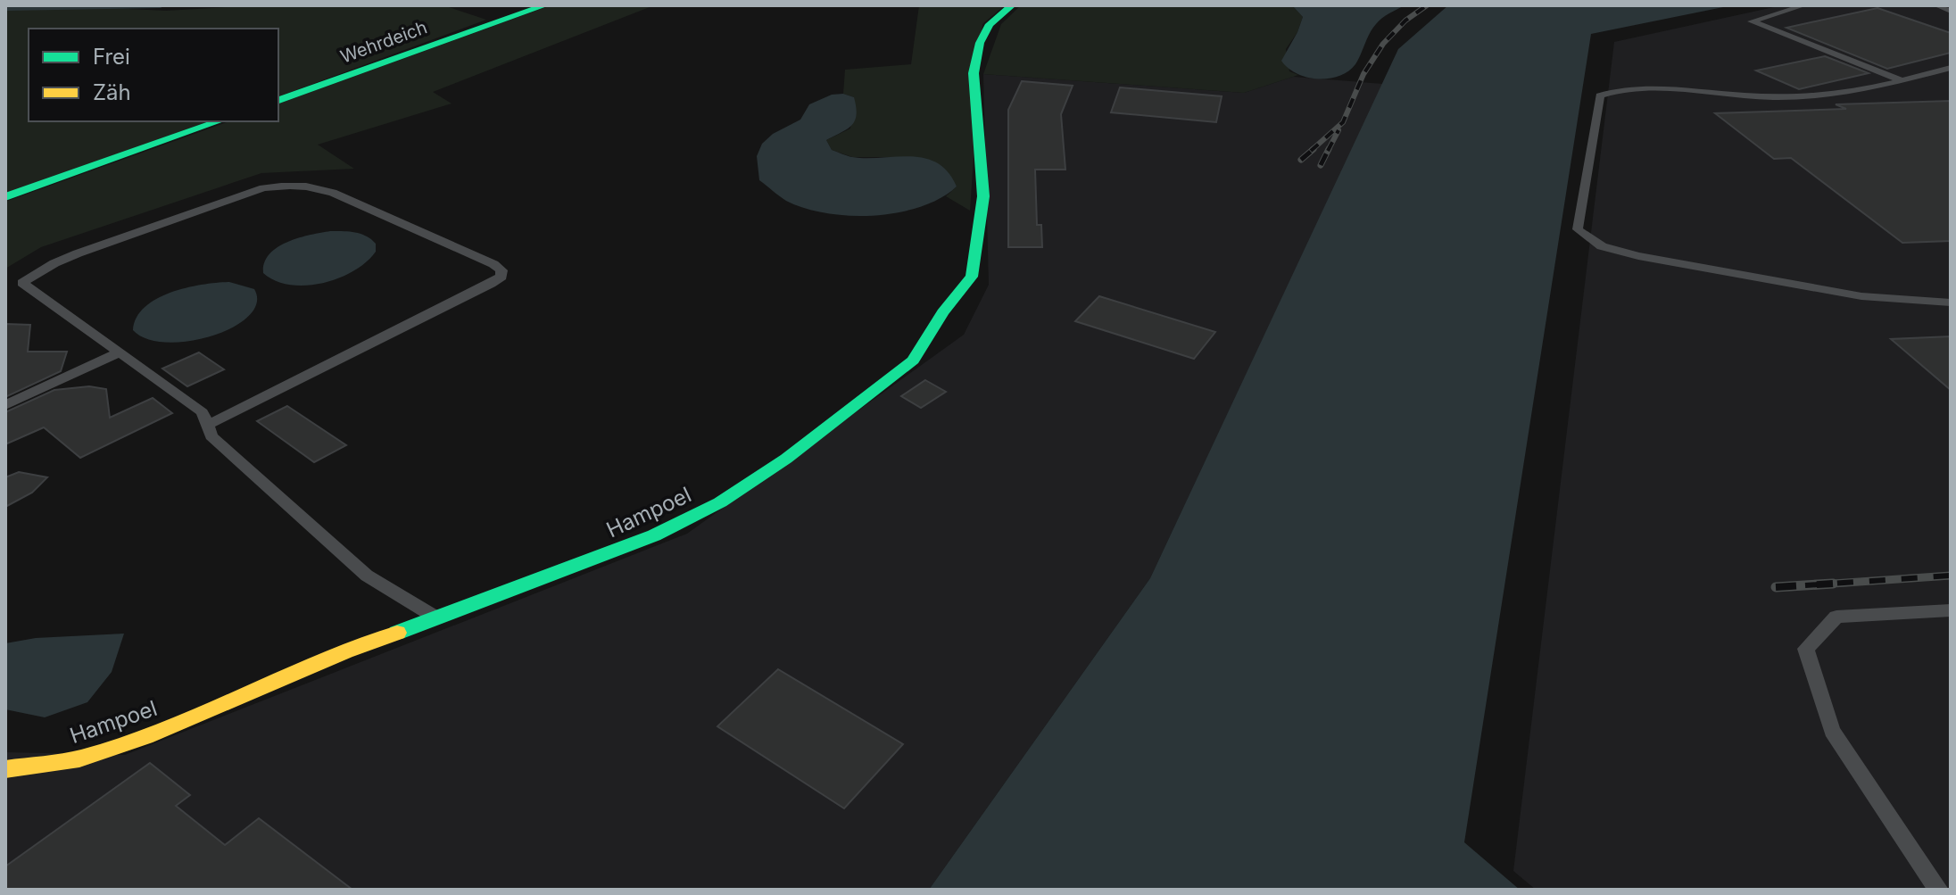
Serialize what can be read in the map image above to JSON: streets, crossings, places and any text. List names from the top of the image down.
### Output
{
  "streets": {
    "street": ["Wehrdeich", "Hampoel"]
  },
  "legend": ["Frei", "Zäh"]
}
